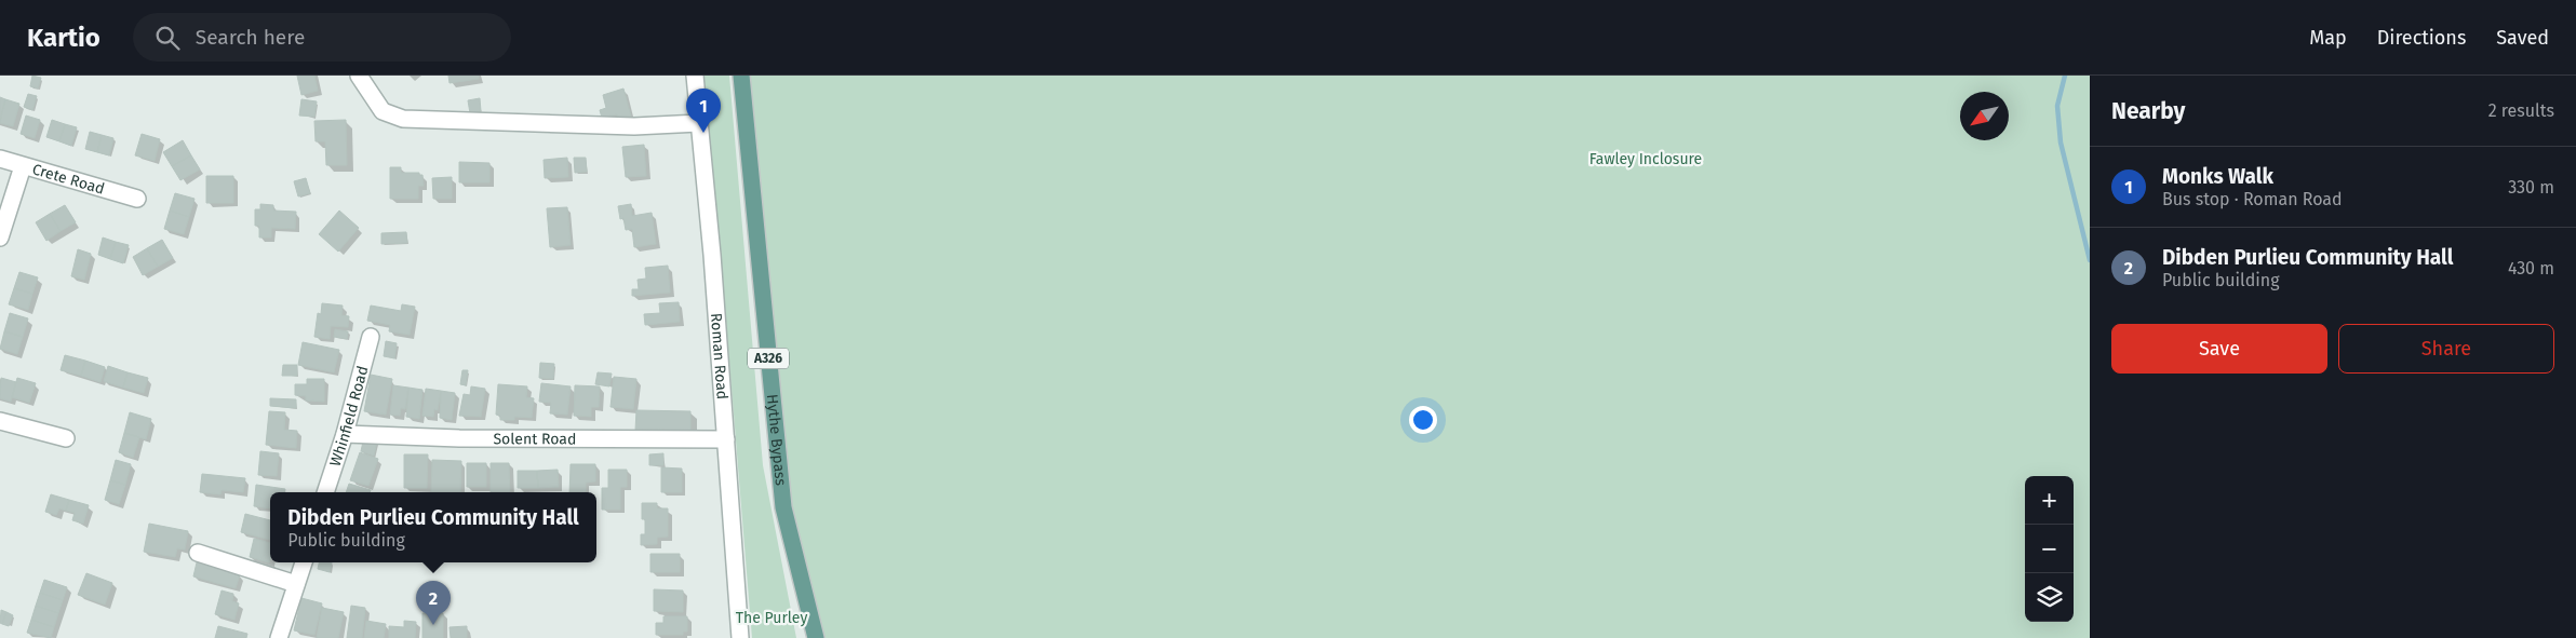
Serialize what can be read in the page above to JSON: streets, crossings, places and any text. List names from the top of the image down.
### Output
{
  "streets": {
    "main road": ["A326", "Hythe Bypass"],
    "street": [
      "Crete Road",
      "Roman Road",
      "Whinfield Road",
      "Solent Road"
    ]
  },
  "crossings": [
    ["Roman Road", "Solent Road"],
    ["Whinfield Road", "Solent Road"]
  ],
  "parks": ["Fawley Inclosure", "The Purley"],
  "north": "bottom left",
  "page": {
    "header": "Kartio",
    "search": "Search here",
    "nav": ["Map", "Directions", "Saved"],
    "heading": ["Nearby", "2 results"],
    "pins": ["1", "2"],
    "list": [
      {
        "mark": "1",
        "name": "Monks Walk",
        "note": "Bus stop · Roman Road",
        "value": "330 m"
      },
      {
        "mark": "2",
        "name": "Dibden Purlieu Community Hall",
        "note": "Public building",
        "value": "430 m"
      }
    ],
    "buttons": ["Save", "Share"],
    "map_buttons": ["+", "−"],
    "popup": ["Dibden Purlieu Community Hall", "Public building"]
  }
}
